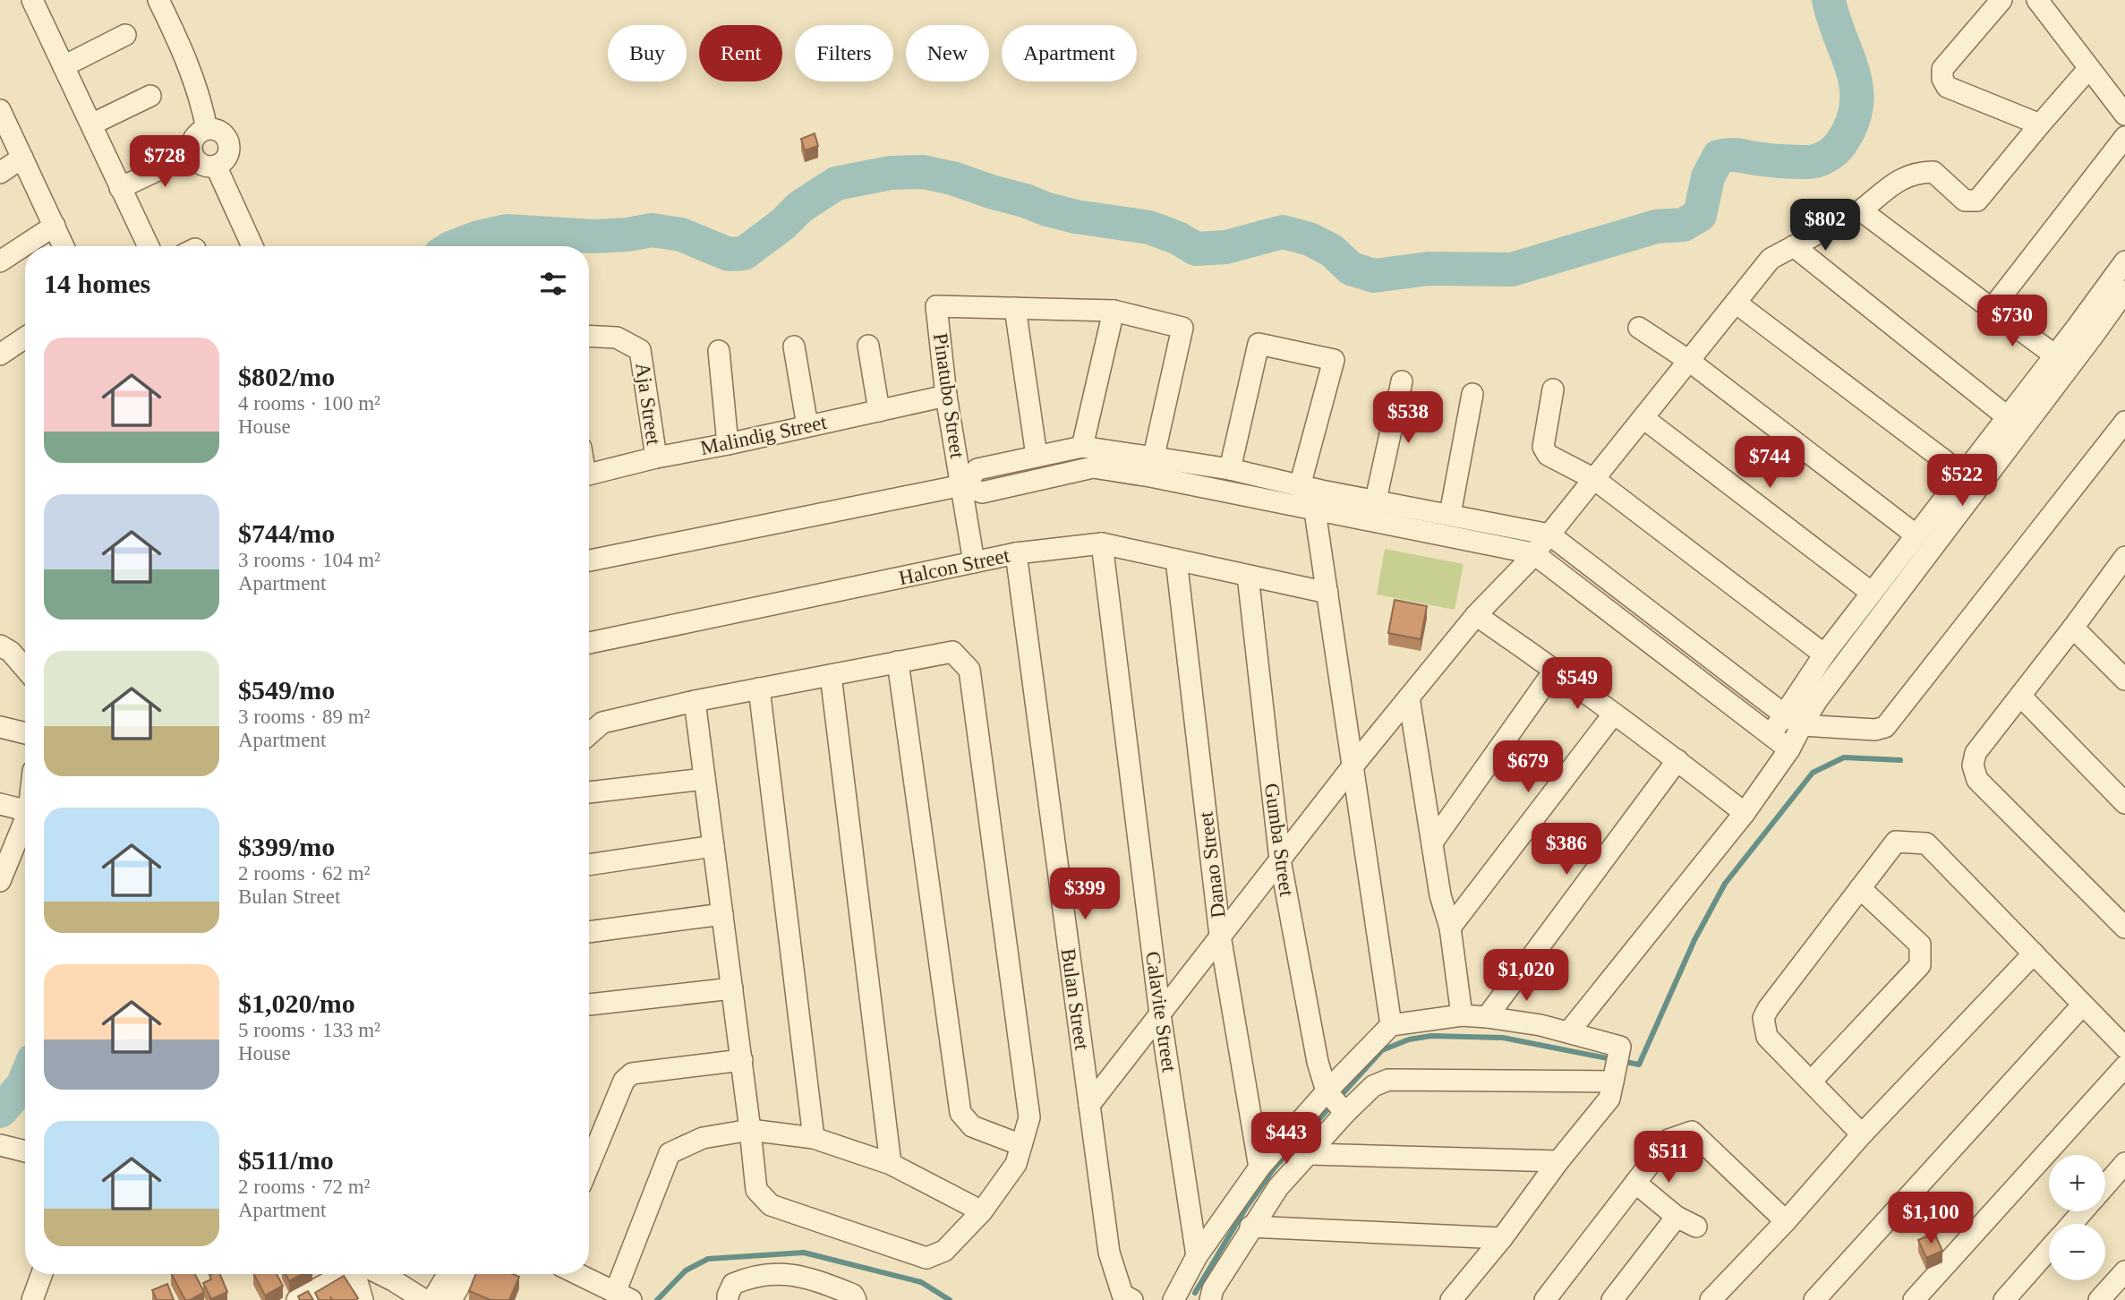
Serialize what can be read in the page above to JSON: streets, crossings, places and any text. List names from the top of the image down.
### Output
{
  "streets": {
    "street": [
      "Pinatubo Street",
      "Aja Street",
      "Malindig Street",
      "Halcon Street",
      "Gumba Street",
      "Danao Street",
      "Bulan Street",
      "Calavite Street"
    ]
  },
  "crossings": [
    ["Pinatubo Street", "Malindig Street"],
    ["Pinatubo Street", "Halcon Street"],
    ["Aja Street", "Malindig Street"],
    ["Halcon Street", "Gumba Street"],
    ["Halcon Street", "Danao Street"],
    ["Halcon Street", "Bulan Street"],
    ["Halcon Street", "Calavite Street"]
  ],
  "page": {
    "chip": [
      "Buy",
      "Rent",
      "Filters",
      "New",
      "Apartment"
    ],
    "price": [
      "$728",
      "$802",
      "$730",
      "$538",
      "$744",
      "$522",
      "$549",
      "$679",
      "$386",
      "$399",
      "$1,020",
      "$443",
      "$511",
      "$1,100"
    ],
    "heading": "14 homes",
    "list": [
      {
        "name": "$802/mo",
        "note": "4 rooms · 100 m² · House"
      },
      {
        "name": "$744/mo",
        "note": "3 rooms · 104 m² · Apartment"
      },
      {
        "name": "$549/mo",
        "note": "3 rooms · 89 m² · Apartment"
      },
      {
        "name": "$399/mo",
        "note": "2 rooms · 62 m² · Bulan Street"
      },
      {
        "name": "$1,020/mo",
        "note": "5 rooms · 133 m² · House"
      },
      {
        "name": "$511/mo",
        "note": "2 rooms · 72 m² · Apartment"
      }
    ],
    "map_buttons": ["+", "−"]
  }
}
